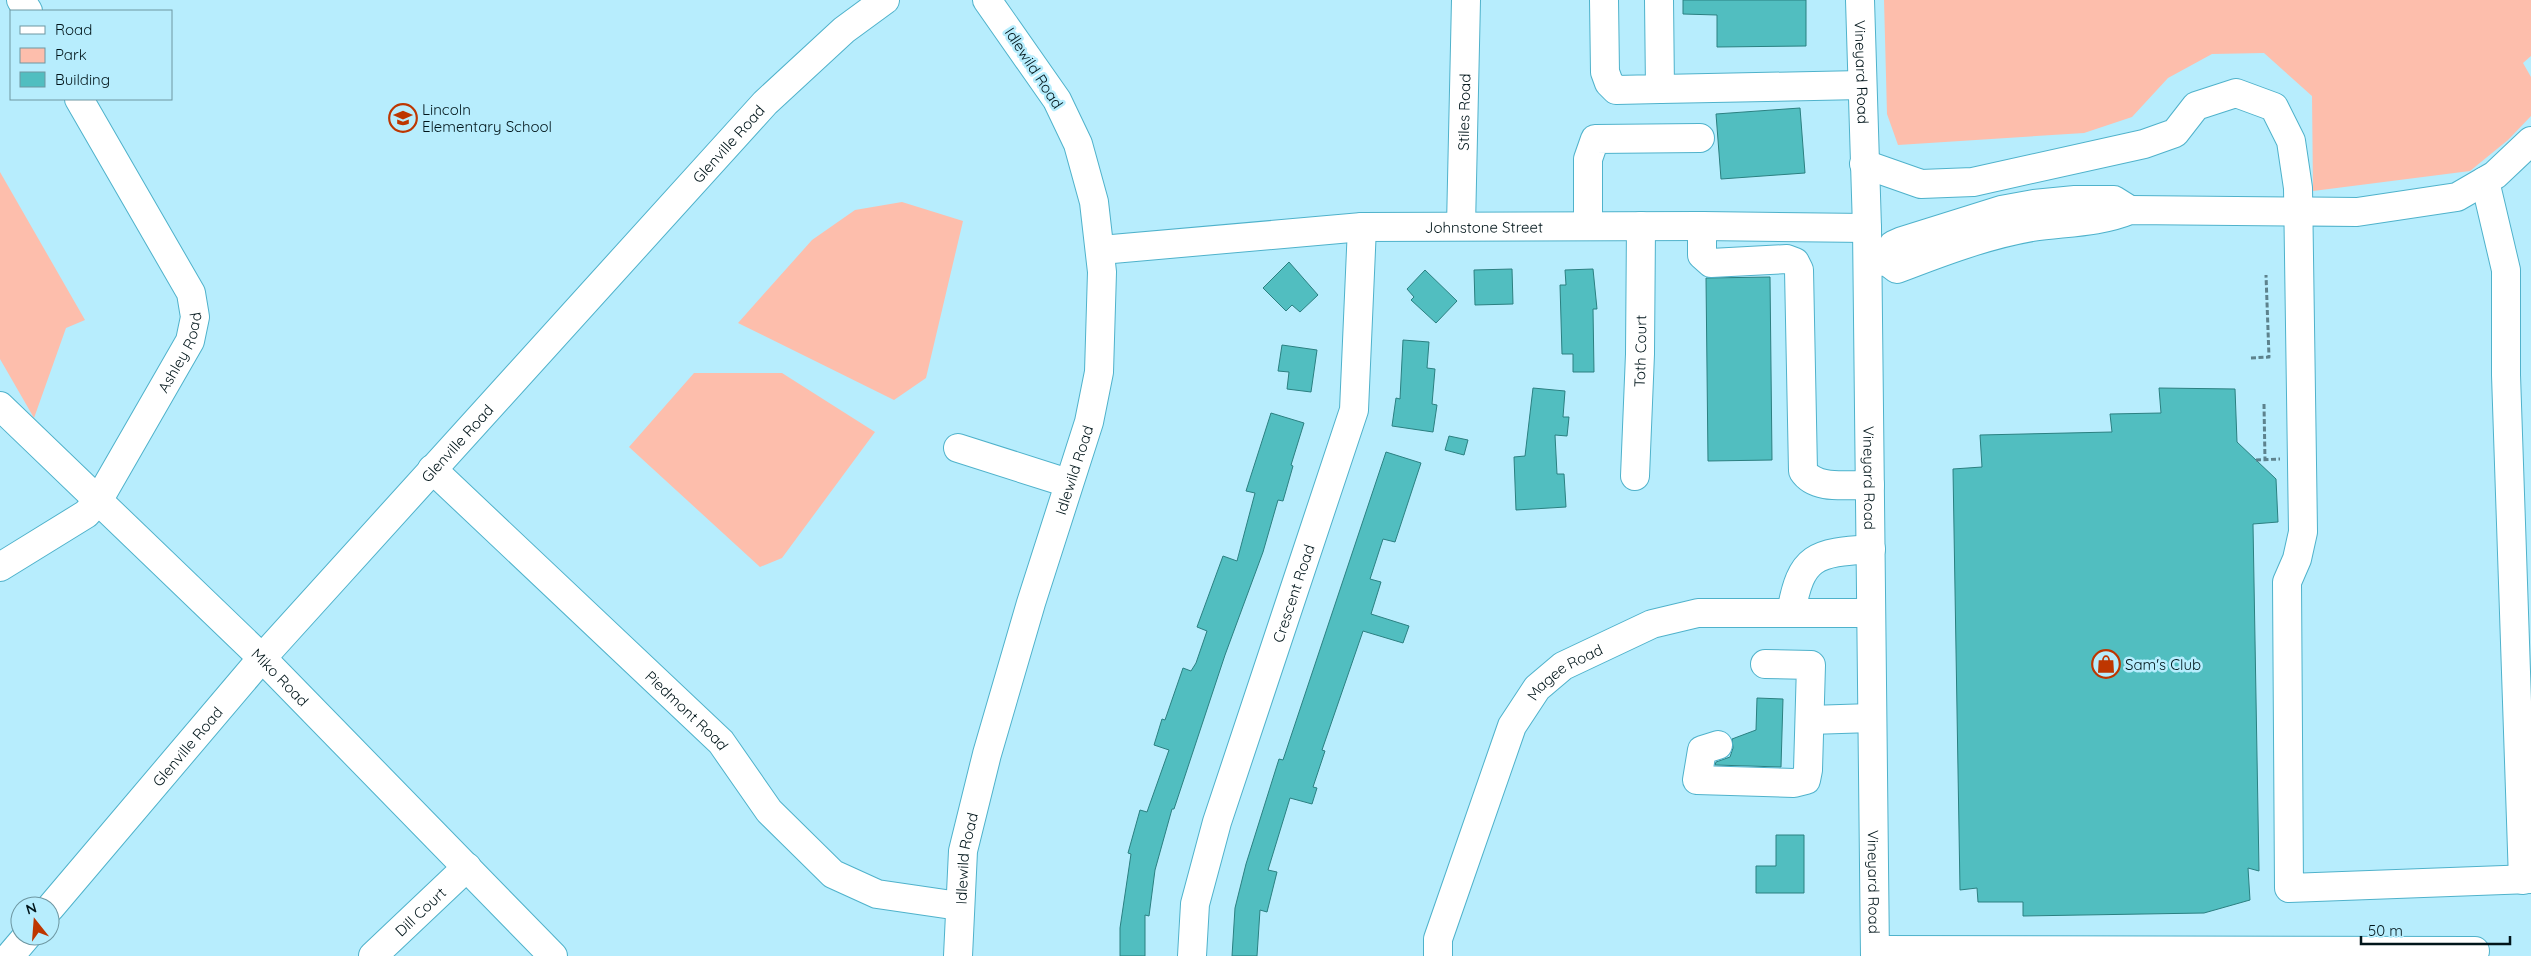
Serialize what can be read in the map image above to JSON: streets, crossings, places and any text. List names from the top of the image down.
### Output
{
  "streets": {
    "street": [
      "Idlewild Road",
      "Vineyard Road",
      "Stiles Road",
      "Glenville Road",
      "Johnstone Street",
      "Toth Court",
      "Ashley Road",
      "Crescent Road",
      "Magee Road",
      "Miko Road",
      "Piedmont Road",
      "Dill Court"
    ]
  },
  "crossings": [
    ["Idlewild Road", "Johnstone Street"],
    ["Idlewild Road", "Piedmont Road"],
    ["Vineyard Road", "Johnstone Street"],
    ["Vineyard Road", "Magee Road"],
    ["Stiles Road", "Johnstone Street"],
    ["Glenville Road", "Miko Road"],
    ["Glenville Road", "Piedmont Road"],
    ["Johnstone Street", "Toth Court"],
    ["Johnstone Street", "Crescent Road"],
    ["Ashley Road", "Miko Road"],
    ["Miko Road", "Dill Court"]
  ],
  "places": {
    "school or university": ["Lincoln Elementary School"],
    "shop": ["Sam's Club"]
  },
  "legend": ["Road", "Park", "Building"],
  "scale_bar": "50 m",
  "north": "top"
}
